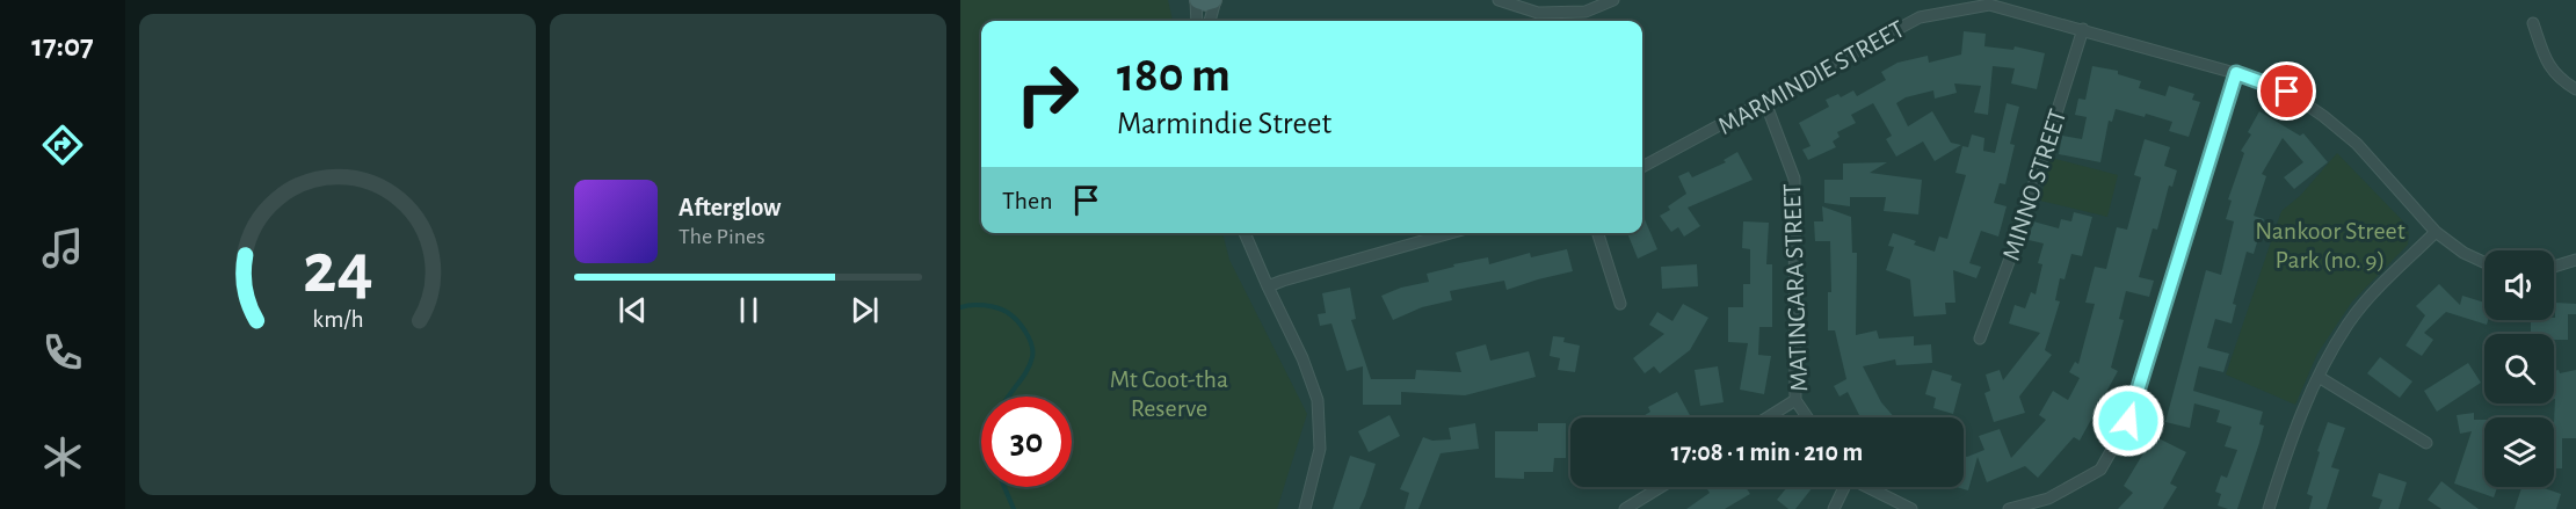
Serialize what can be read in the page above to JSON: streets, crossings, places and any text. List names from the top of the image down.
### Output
{
  "streets": {
    "street": ["MARMINDIE STREET", "MINNO STREET", "MATINGARA STREET"]
  },
  "crossings": [
    ["MARMINDIE STREET", "MINNO STREET"],
    ["MARMINDIE STREET", "MATINGARA STREET"]
  ],
  "parks": ["Nankoor Street Park (no. 9)", "Mt Coot-tha Reserve"],
  "page": {
    "tabs": "17:07",
    "turn": ["180 m", "Marmindie Street"],
    "then": "Then",
    "song": ["Afterglow", "The Pines"],
    "limit": "30",
    "trip": "17:08 · 1 min · 210 m",
    "gauge": ["24", "km/h"]
  }
}
